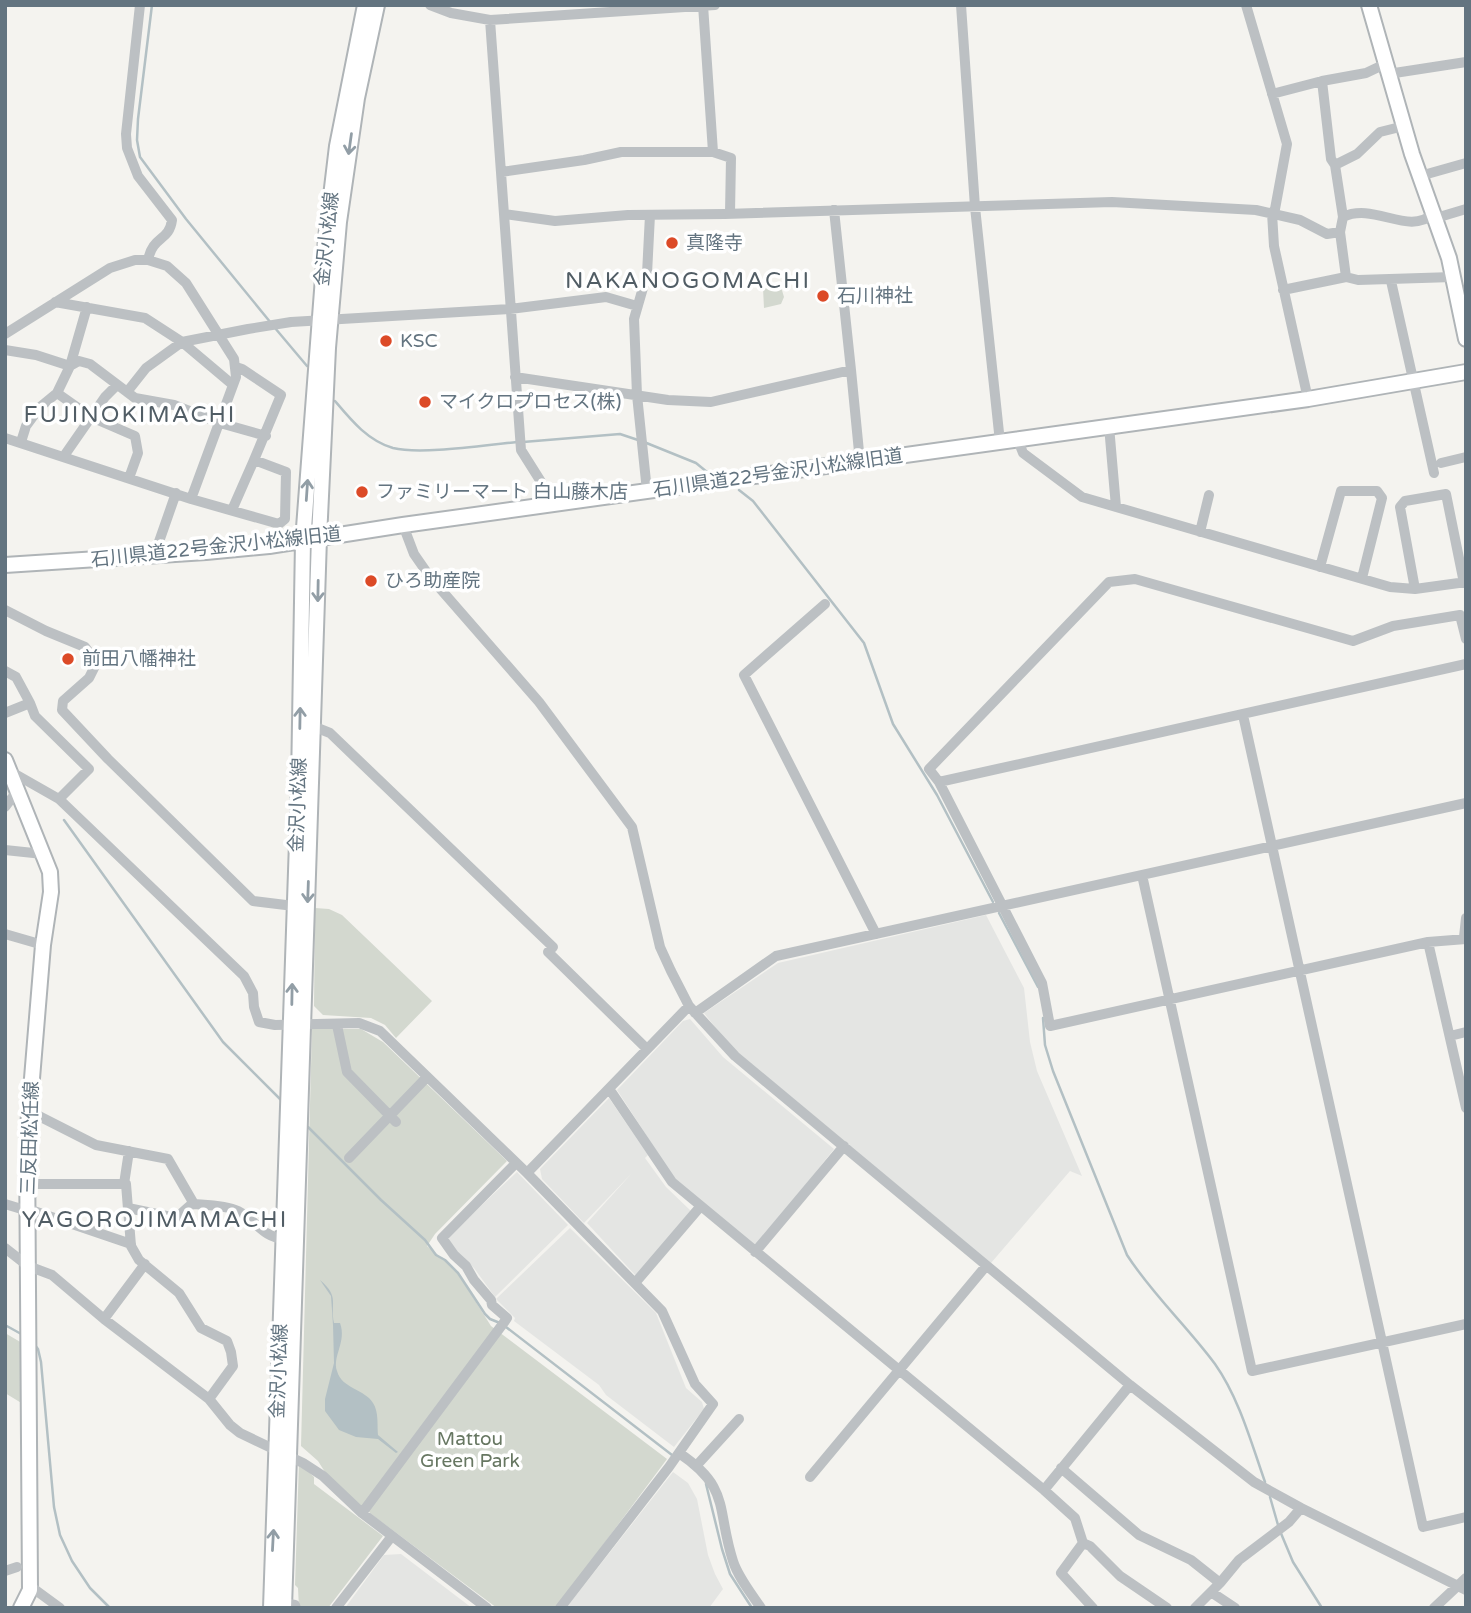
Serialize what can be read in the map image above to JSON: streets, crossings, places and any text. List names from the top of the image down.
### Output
{
  "streets": {
    "main road": ["金沢小松線", "石川県道22号金沢小松線旧道", "三反田松任線"]
  },
  "crossings": [
    ["金沢小松線", "石川県道22号金沢小松線旧道"]
  ],
  "districts": ["NAKANOGOMACHI", "FUJINOKIMACHI", "YAGOROJIMAMACHI"],
  "parks": ["Mattou Green Park"],
  "places": [
    "真隆寺",
    "石川神社",
    "KSC",
    "マイクロプロセス(株)",
    "ファミリーマート 白山藤木店",
    "ひろ助産院",
    "前田八幡神社"
  ]
}
